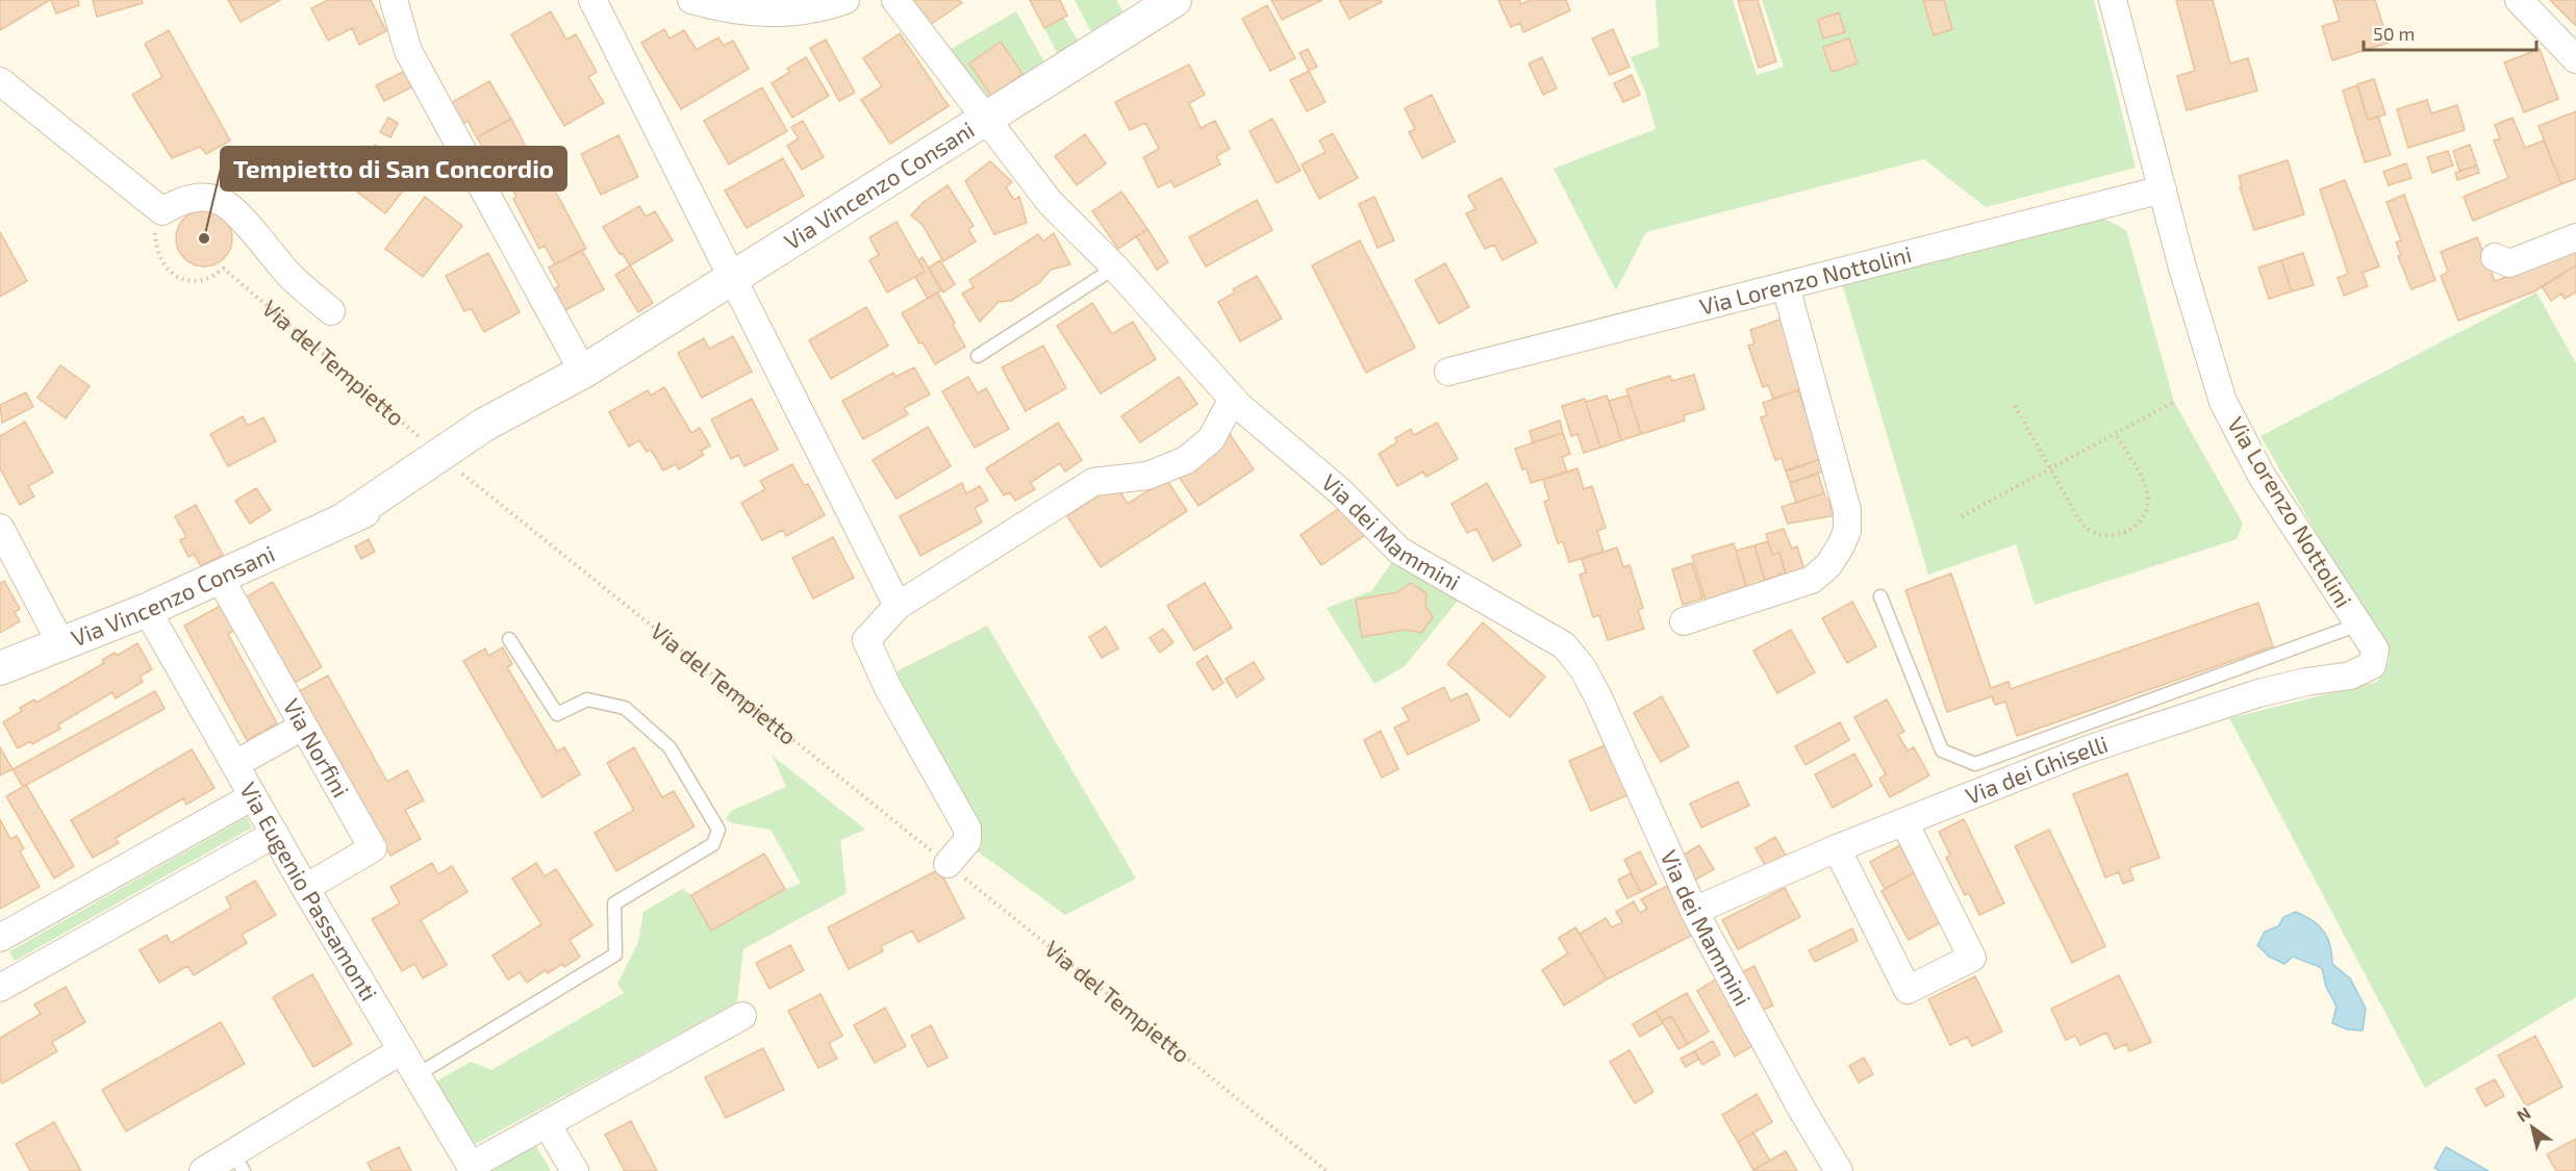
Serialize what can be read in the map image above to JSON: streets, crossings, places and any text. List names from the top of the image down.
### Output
{
  "streets": {
    "street": [
      "Via Vincenzo Consani",
      "Via Lorenzo Nottolini",
      "Via del Tempietto",
      "Via dei Mammini",
      "Via Norfini",
      "Via dei Ghiselli",
      "Via Eugenio Passamonti"
    ]
  },
  "crossings": [
    ["Via Vincenzo Consani", "Via del Tempietto"],
    ["Via Vincenzo Consani", "Via dei Mammini"],
    ["Via Vincenzo Consani", "Via Norfini"],
    ["Via Vincenzo Consani", "Via Eugenio Passamonti"],
    ["Via Lorenzo Nottolini", "Via dei Ghiselli"],
    ["Via dei Mammini", "Via dei Ghiselli"],
    ["Via Norfini", "Via Eugenio Passamonti"]
  ],
  "places": ["Tempietto di San Concordio"],
  "scale_bar": "50 m",
  "north": "top left"
}
